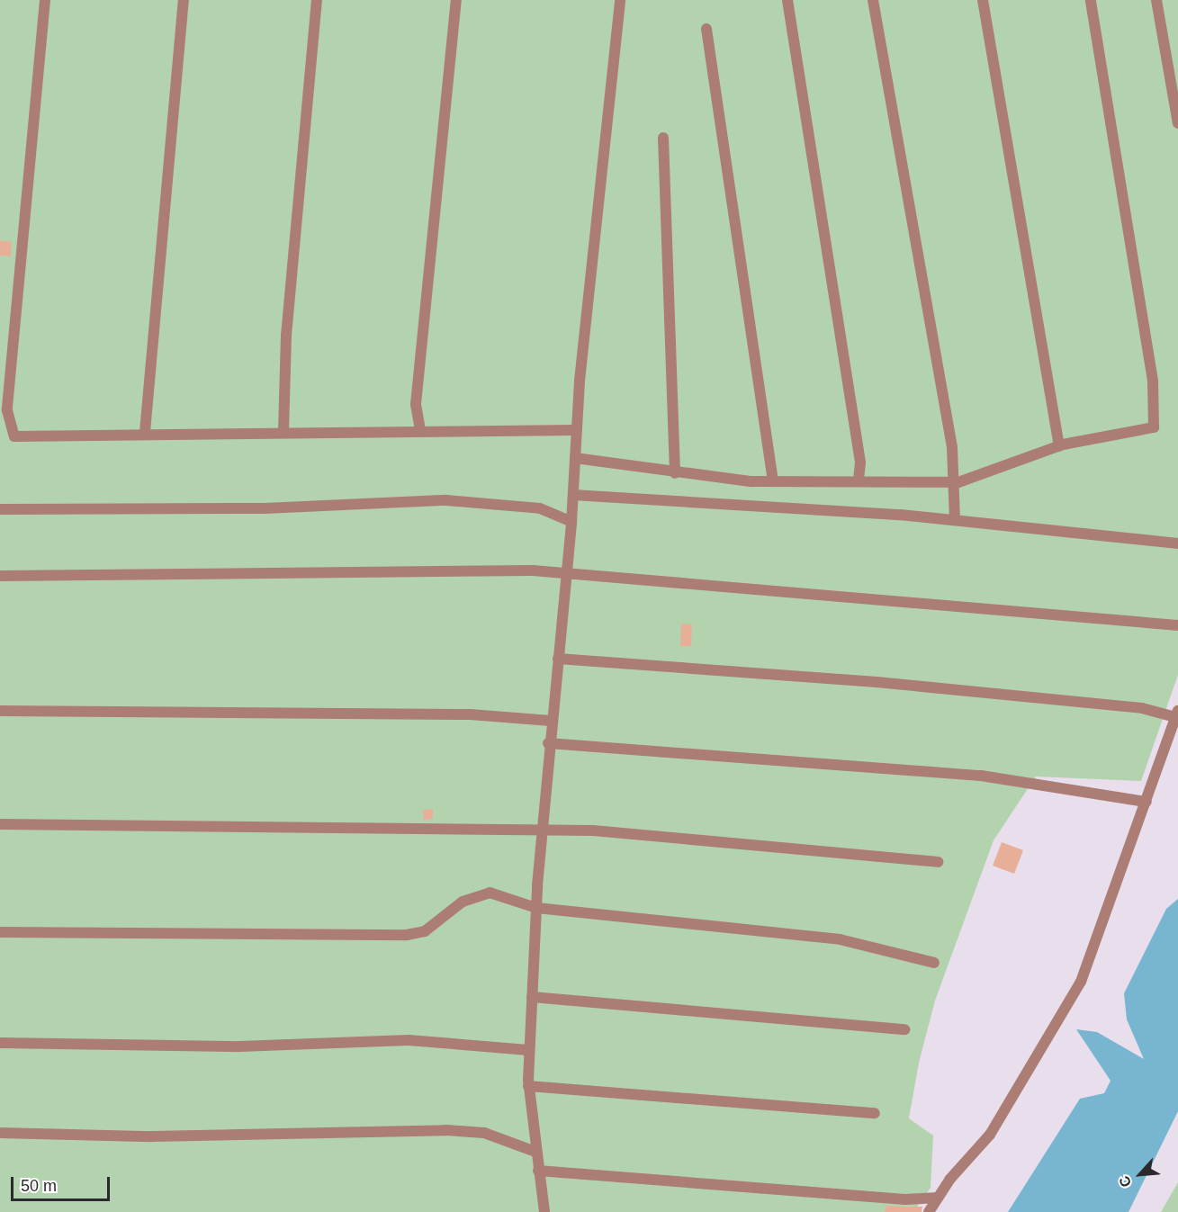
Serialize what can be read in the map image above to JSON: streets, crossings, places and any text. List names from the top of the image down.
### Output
{
  "scale_bar": "50 m",
  "north": "bottom left"
}
